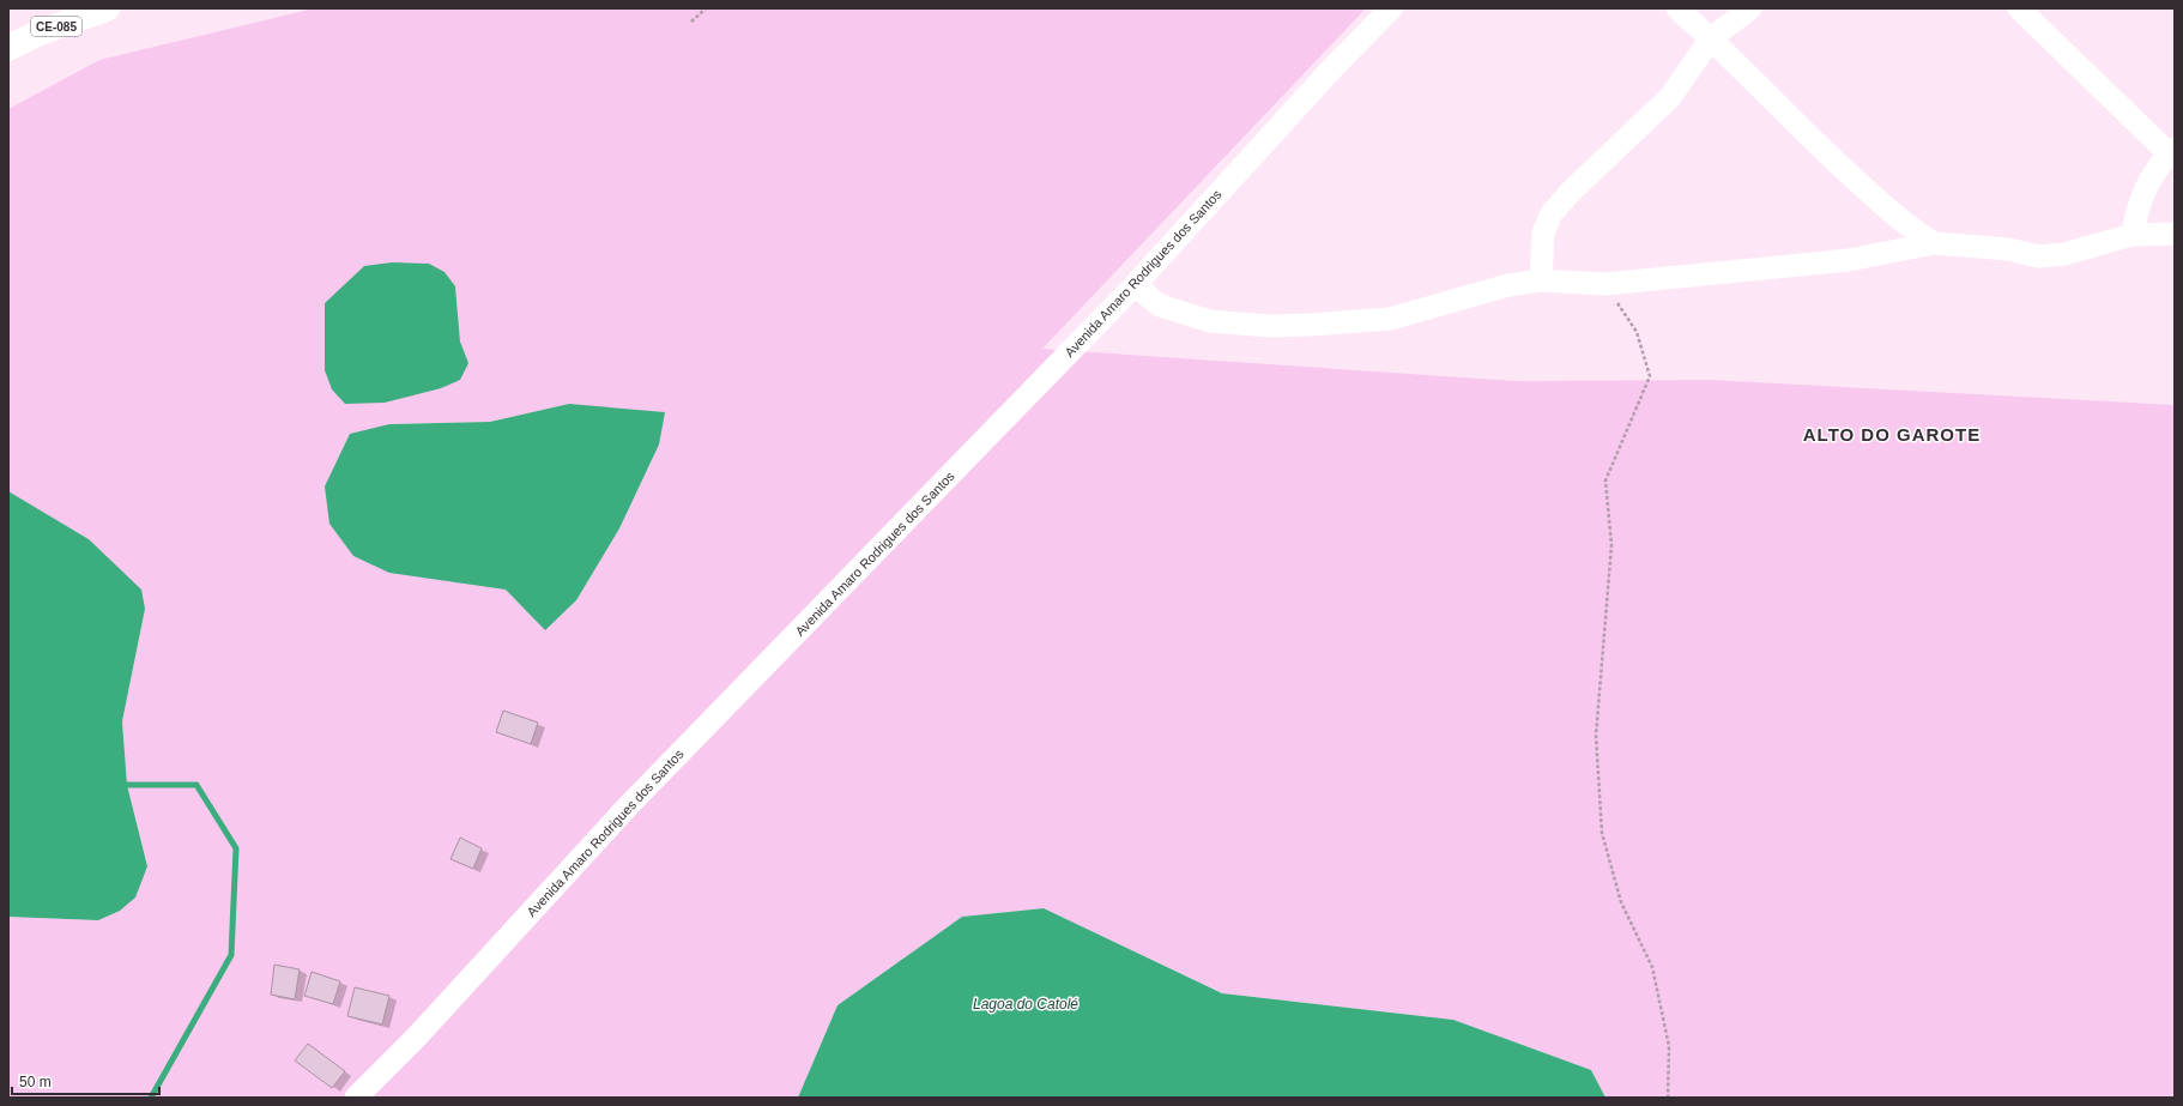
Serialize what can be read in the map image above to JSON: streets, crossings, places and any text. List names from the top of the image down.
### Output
{
  "streets": {
    "highway": ["CE-085"],
    "street": ["Avenida Amaro Rodrigues dos Santos"]
  },
  "districts": ["ALTO DO GAROTE"],
  "water": ["Lagoa do Catolé"],
  "scale_bar": "50 m"
}
